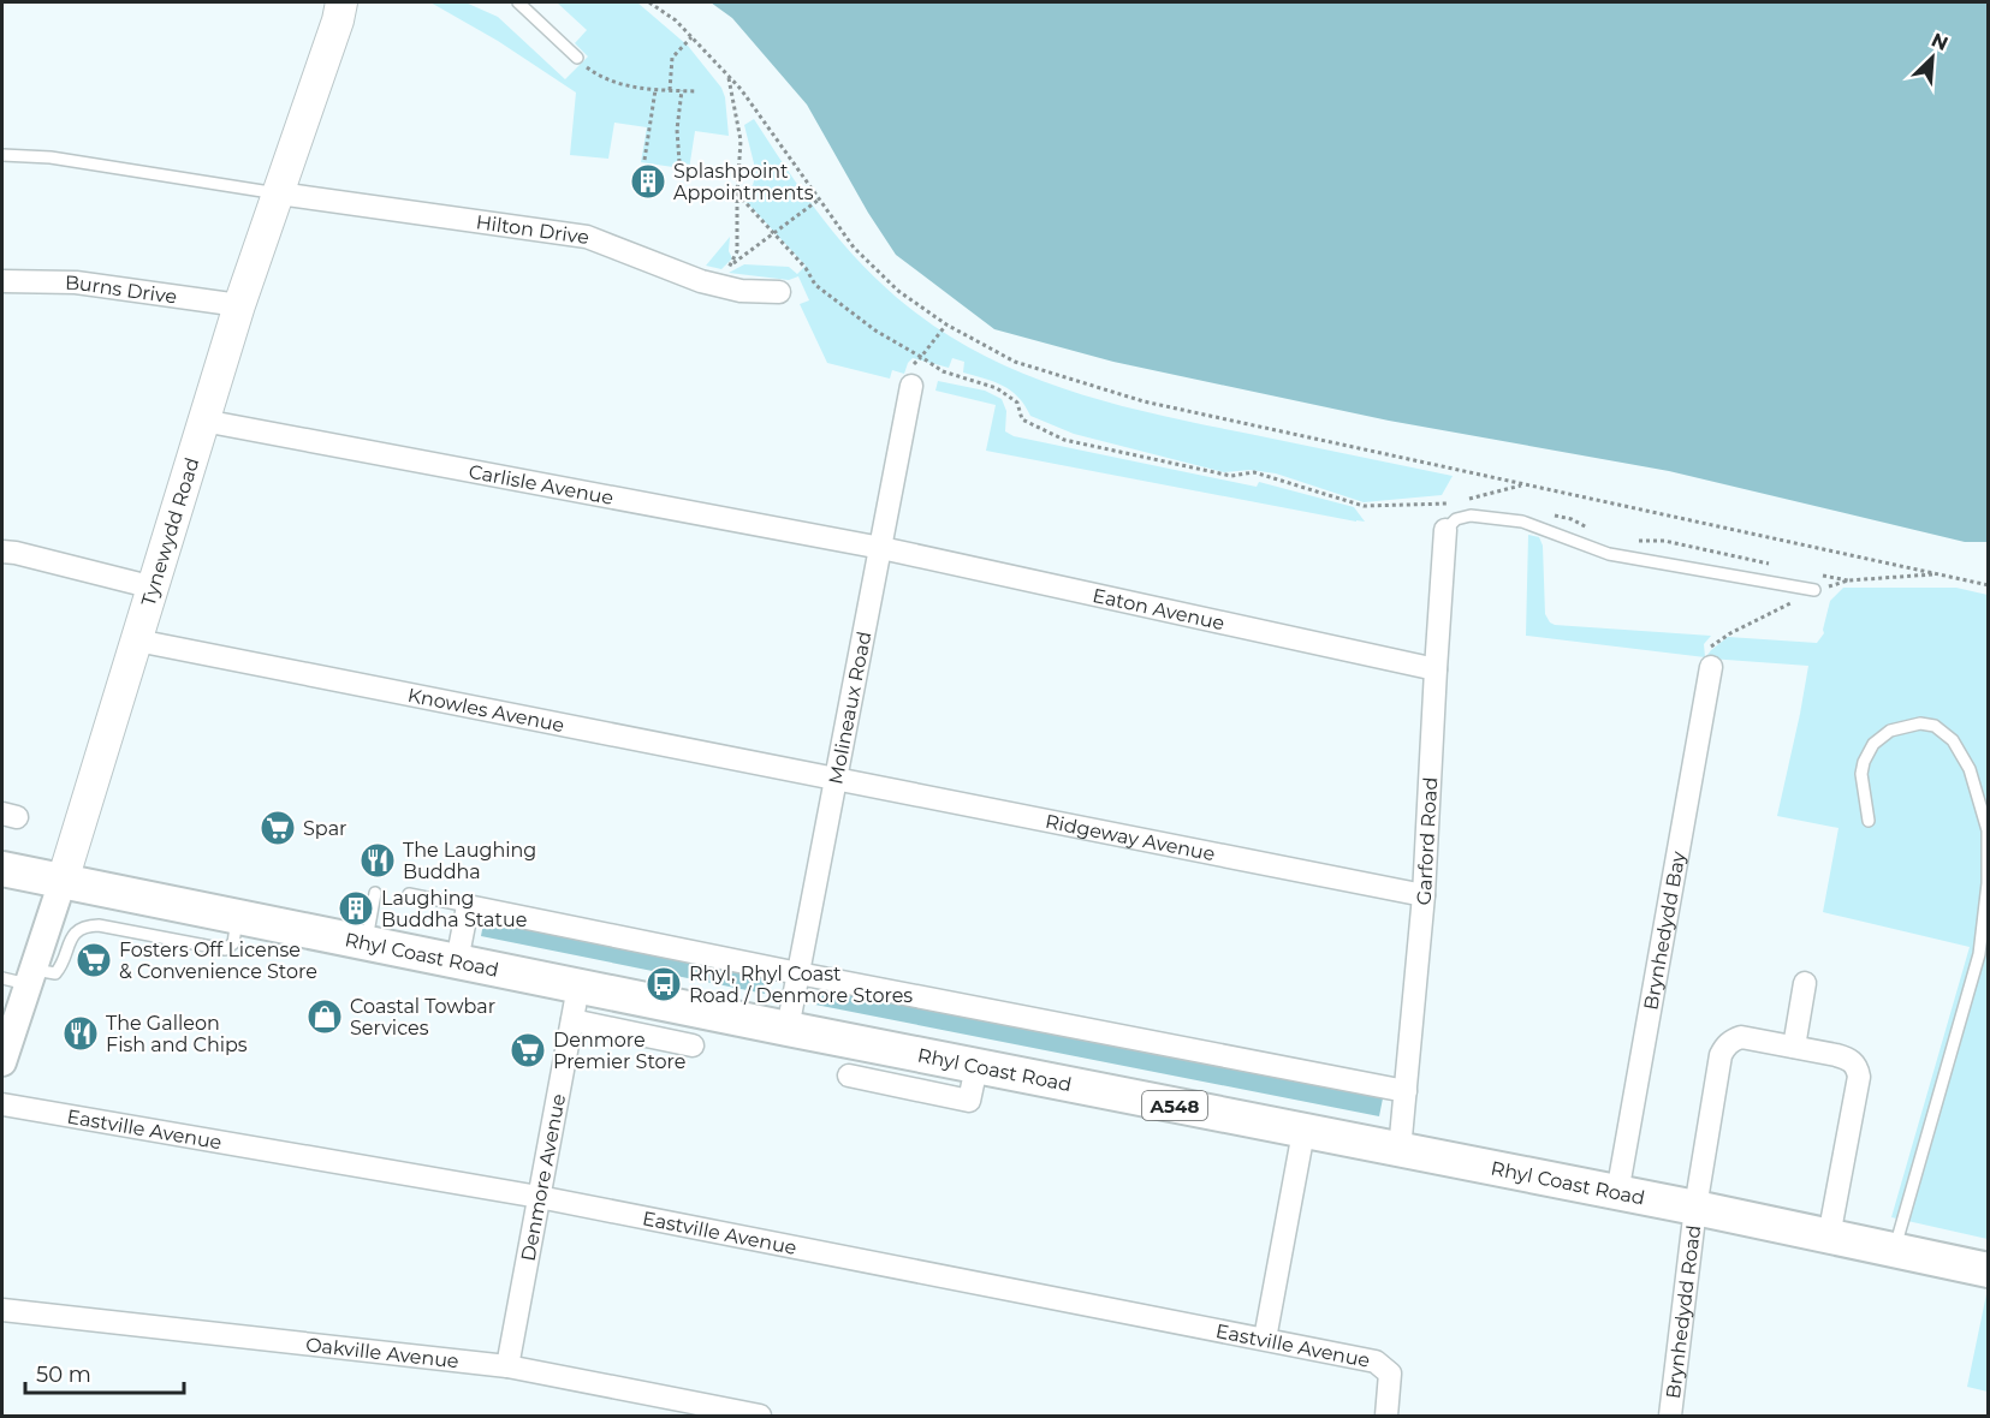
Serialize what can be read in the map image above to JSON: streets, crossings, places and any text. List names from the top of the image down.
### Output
{
  "streets": {
    "main road": ["Tynewydd Road", "Rhyl Coast Road", "A548"],
    "street": [
      "Hilton Drive",
      "Burns Drive",
      "Carlisle Avenue",
      "Eaton Avenue",
      "Molineaux Road",
      "Knowles Avenue",
      "Ridgeway Avenue",
      "Garford Road",
      "Brynhedydd Bay",
      "Eastville Avenue",
      "Denmore Avenue",
      "Brynhedydd Road",
      "Oakville Avenue"
    ]
  },
  "crossings": [
    ["Hilton Drive", "Tynewydd Road"],
    ["Burns Drive", "Tynewydd Road"],
    ["Carlisle Avenue", "Tynewydd Road"],
    ["Carlisle Avenue", "Eaton Avenue"],
    ["Carlisle Avenue", "Molineaux Road"],
    ["Tynewydd Road", "Knowles Avenue"],
    ["Tynewydd Road", "Rhyl Coast Road"],
    ["Eaton Avenue", "Molineaux Road"],
    ["Eaton Avenue", "Garford Road"],
    ["Molineaux Road", "Knowles Avenue"],
    ["Molineaux Road", "Ridgeway Avenue"],
    ["Molineaux Road", "Rhyl Coast Road"],
    ["Knowles Avenue", "Ridgeway Avenue"],
    ["Ridgeway Avenue", "Garford Road"],
    ["Garford Road", "Rhyl Coast Road"],
    ["Brynhedydd Bay", "Rhyl Coast Road"],
    ["Rhyl Coast Road", "Denmore Avenue"],
    ["Rhyl Coast Road", "Brynhedydd Road"],
    ["Eastville Avenue", "Denmore Avenue"],
    ["Denmore Avenue", "Oakville Avenue"]
  ],
  "places": {
    "building": ["Splashpoint Appointments", "Laughing Buddha Statue"],
    "supermarket": ["Spar", "Fosters Off License & Convenience Store", "Denmore Premier Store"],
    "restaurant": ["The Laughing Buddha", "The Galleon Fish and Chips"],
    "bus stop": ["Rhyl, Rhyl Coast Road / Denmore Stores"],
    "shop": ["Coastal Towbar Services"]
  },
  "scale_bar": "50 m",
  "north": "top right"
}
